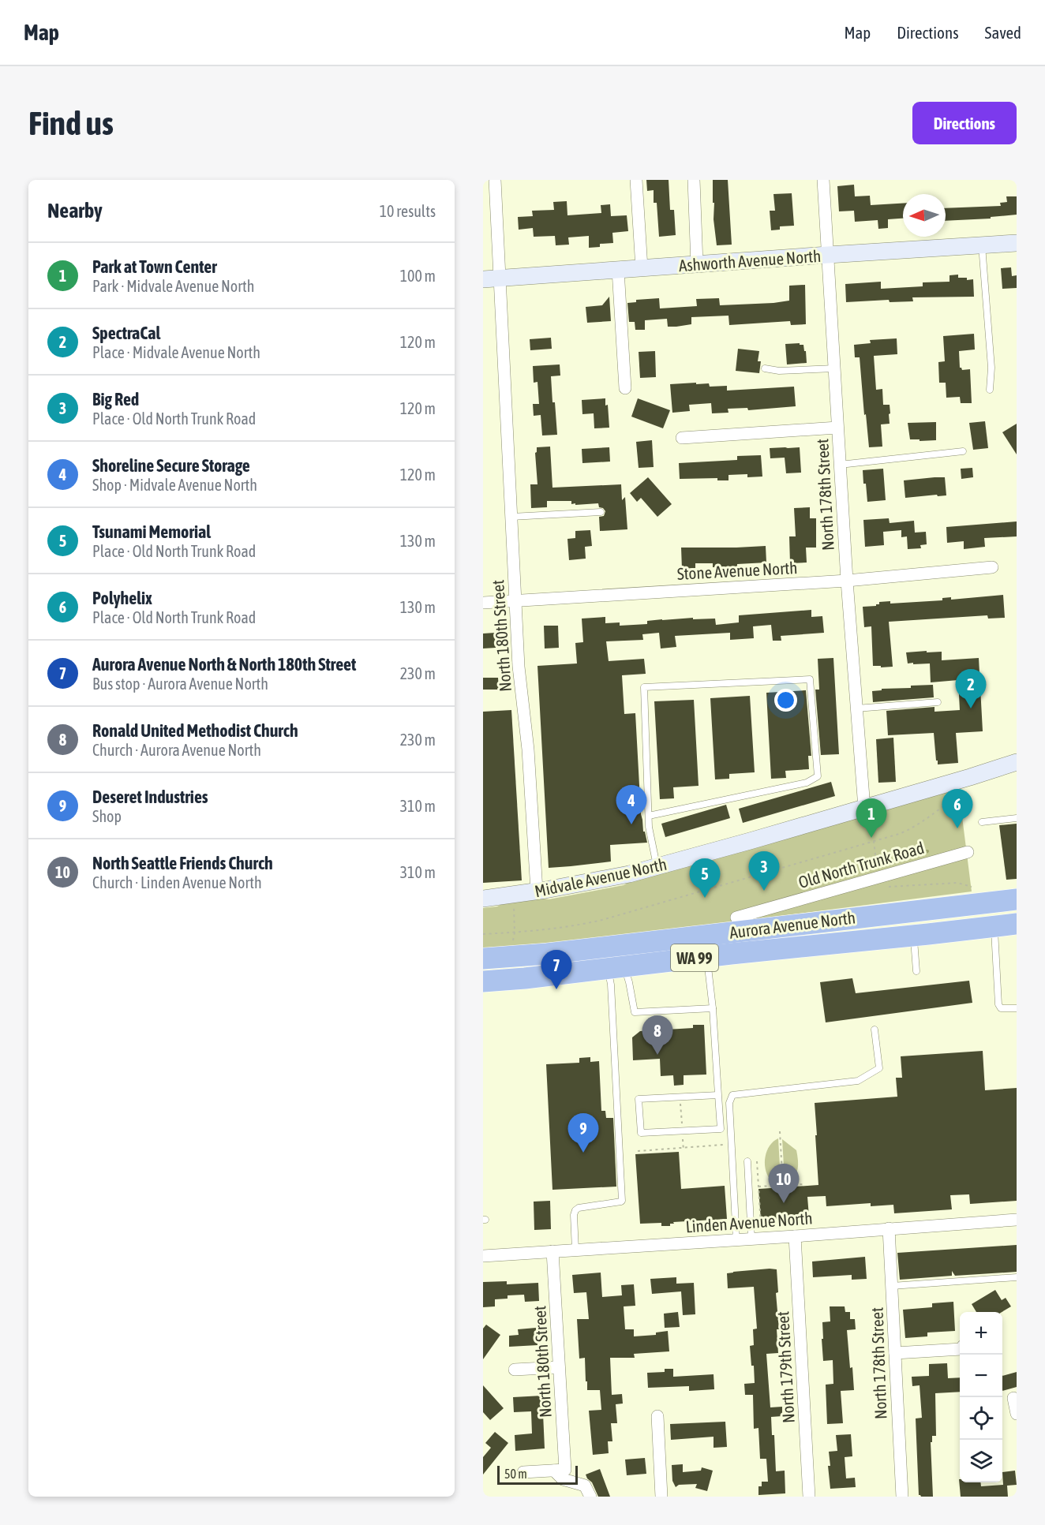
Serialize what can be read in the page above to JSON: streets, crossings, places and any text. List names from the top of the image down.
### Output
{
  "streets": {
    "highway": ["Aurora Avenue North", "WA 99"],
    "street": [
      "Ashworth Avenue North",
      "North 178th Street",
      "Stone Avenue North",
      "North 180th Street",
      "Old North Trunk Road",
      "Midvale Avenue North",
      "Linden Avenue North",
      "North 179th Street"
    ]
  },
  "crossings": [
    ["Ashworth Avenue North", "North 178th Street"],
    ["Ashworth Avenue North", "North 180th Street"],
    ["North 178th Street", "Stone Avenue North"],
    ["North 178th Street", "Midvale Avenue North"],
    ["North 178th Street", "Linden Avenue North"],
    ["Stone Avenue North", "North 180th Street"],
    ["North 180th Street", "Midvale Avenue North"],
    ["North 180th Street", "Linden Avenue North"],
    ["Linden Avenue North", "North 179th Street"]
  ],
  "scale_bar": "50 m",
  "north": "left",
  "page": {
    "header": "Map",
    "nav": ["Map", "Directions", "Saved"],
    "buttons": "Directions",
    "title": "Find us",
    "heading": ["Nearby", "10 results"],
    "list": [
      {
        "mark": "1",
        "name": "Park at Town Center",
        "note": "Park · Midvale Avenue North",
        "value": "100 m"
      },
      {
        "mark": "2",
        "name": "SpectraCal",
        "note": "Place · Midvale Avenue North",
        "value": "120 m"
      },
      {
        "mark": "3",
        "name": "Big Red",
        "note": "Place · Old North Trunk Road",
        "value": "120 m"
      },
      {
        "mark": "4",
        "name": "Shoreline Secure Storage",
        "note": "Shop · Midvale Avenue North",
        "value": "120 m"
      },
      {
        "mark": "5",
        "name": "Tsunami Memorial",
        "note": "Place · Old North Trunk Road",
        "value": "130 m"
      },
      {
        "mark": "6",
        "name": "Polyhelix",
        "note": "Place · Old North Trunk Road",
        "value": "130 m"
      },
      {
        "mark": "7",
        "name": "Aurora Avenue North & North 180th Street",
        "note": "Bus stop · Aurora Avenue North",
        "value": "230 m"
      },
      {
        "mark": "8",
        "name": "Ronald United Methodist Church",
        "note": "Church · Aurora Avenue North",
        "value": "230 m"
      },
      {
        "mark": "9",
        "name": "Deseret Industries",
        "note": "Shop",
        "value": "310 m"
      },
      {
        "mark": "10",
        "name": "North Seattle Friends Church",
        "note": "Church · Linden Avenue North",
        "value": "310 m"
      }
    ],
    "pins": [
      "2",
      "4",
      "6",
      "1",
      "3",
      "5",
      "7",
      "8",
      "9",
      "10"
    ],
    "map_buttons": ["+", "−"],
    "scale": "50 m"
  }
}
